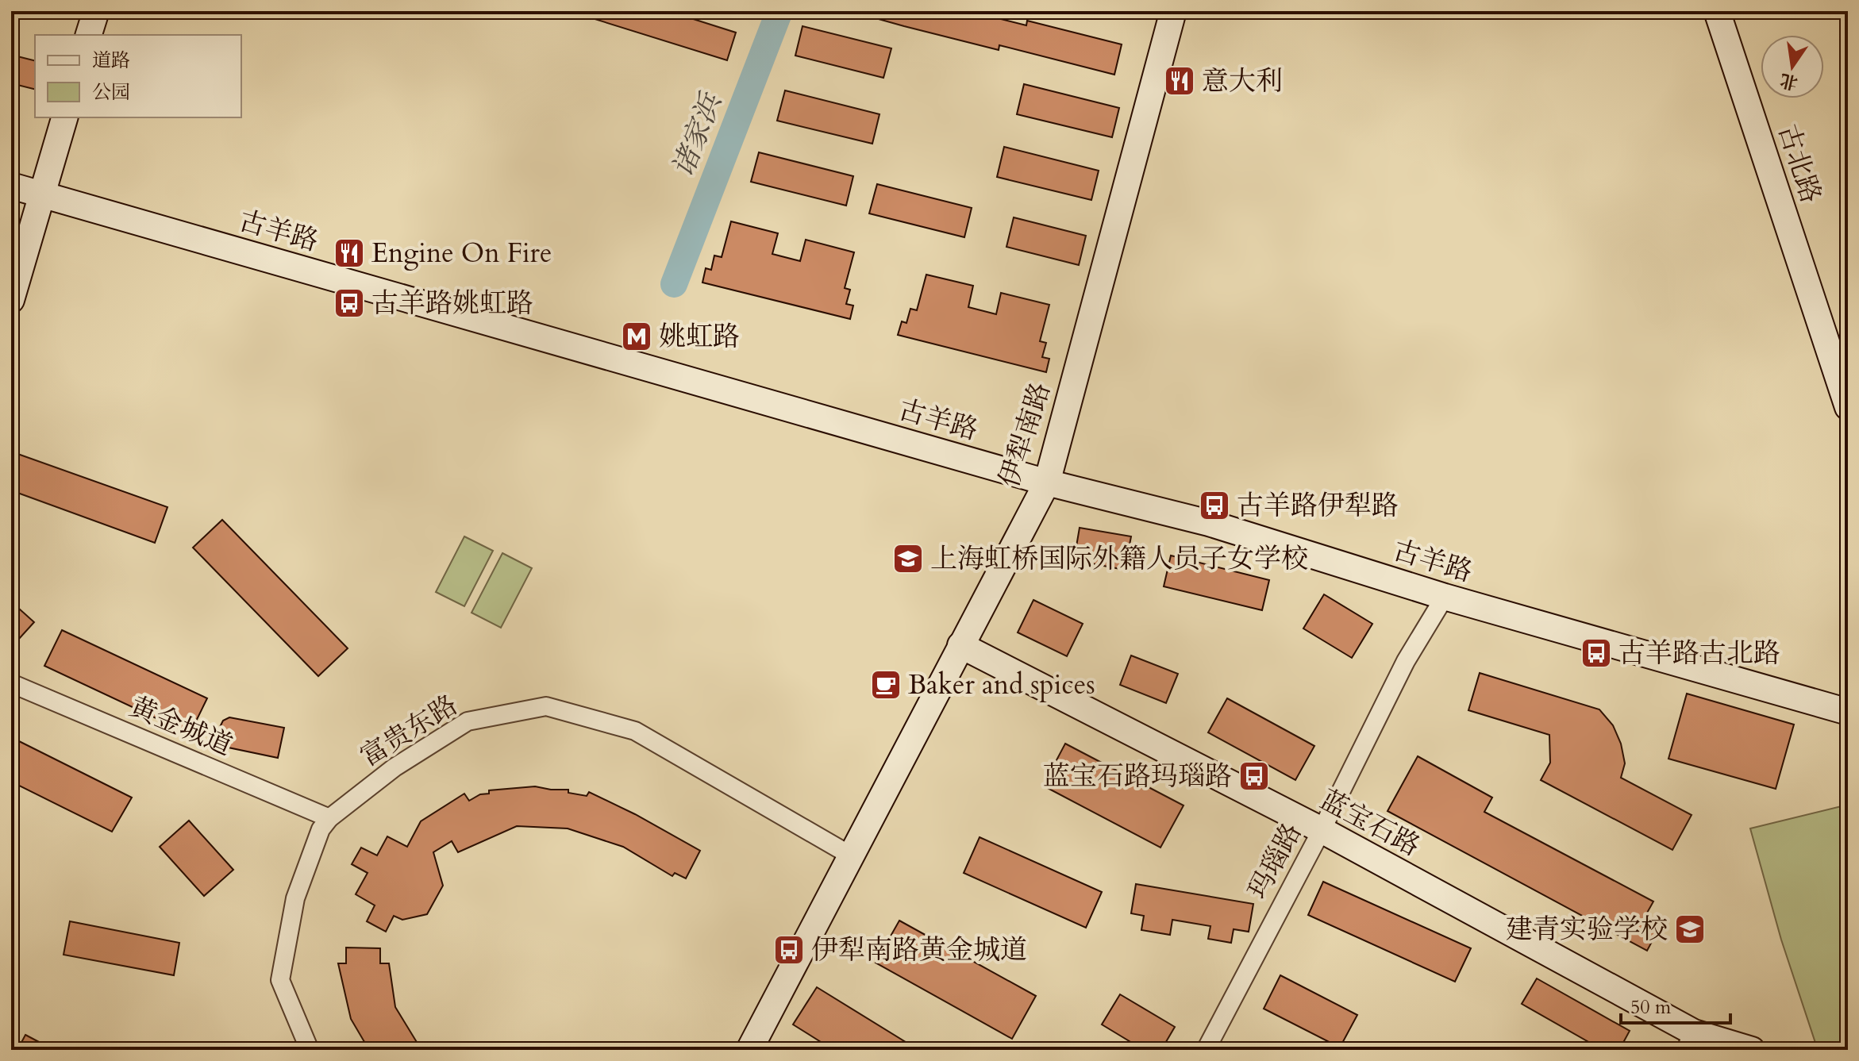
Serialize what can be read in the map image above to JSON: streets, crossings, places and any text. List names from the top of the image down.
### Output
{
  "streets": {
    "street": [
      "古北路",
      "古羊路",
      "伊犁南路",
      "黄金城道",
      "富贵东路",
      "蓝宝石路",
      "玛瑙路"
    ]
  },
  "crossings": [
    ["古羊路", "伊犁南路"],
    ["古羊路", "玛瑙路"],
    ["伊犁南路", "富贵东路"],
    ["伊犁南路", "蓝宝石路"],
    ["黄金城道", "富贵东路"],
    ["蓝宝石路", "玛瑙路"]
  ],
  "water": ["诸家浜"],
  "places": {
    "restaurant": ["意大利", "Engine On Fire"],
    "bus stop": [
      "古羊路姚虹路",
      "古羊路伊犁路",
      "古羊路古北路",
      "蓝宝石路玛瑙路",
      "伊犁南路黄金城道"
    ],
    "metro station": ["姚虹路"],
    "school or university": ["上海虹桥国际外籍人员子女学校", "建青实验学校"],
    "cafe": ["Baker and spices"]
  },
  "legend": ["道路", "公园"],
  "scale_bar": "50 m",
  "north": "bottom"
}
